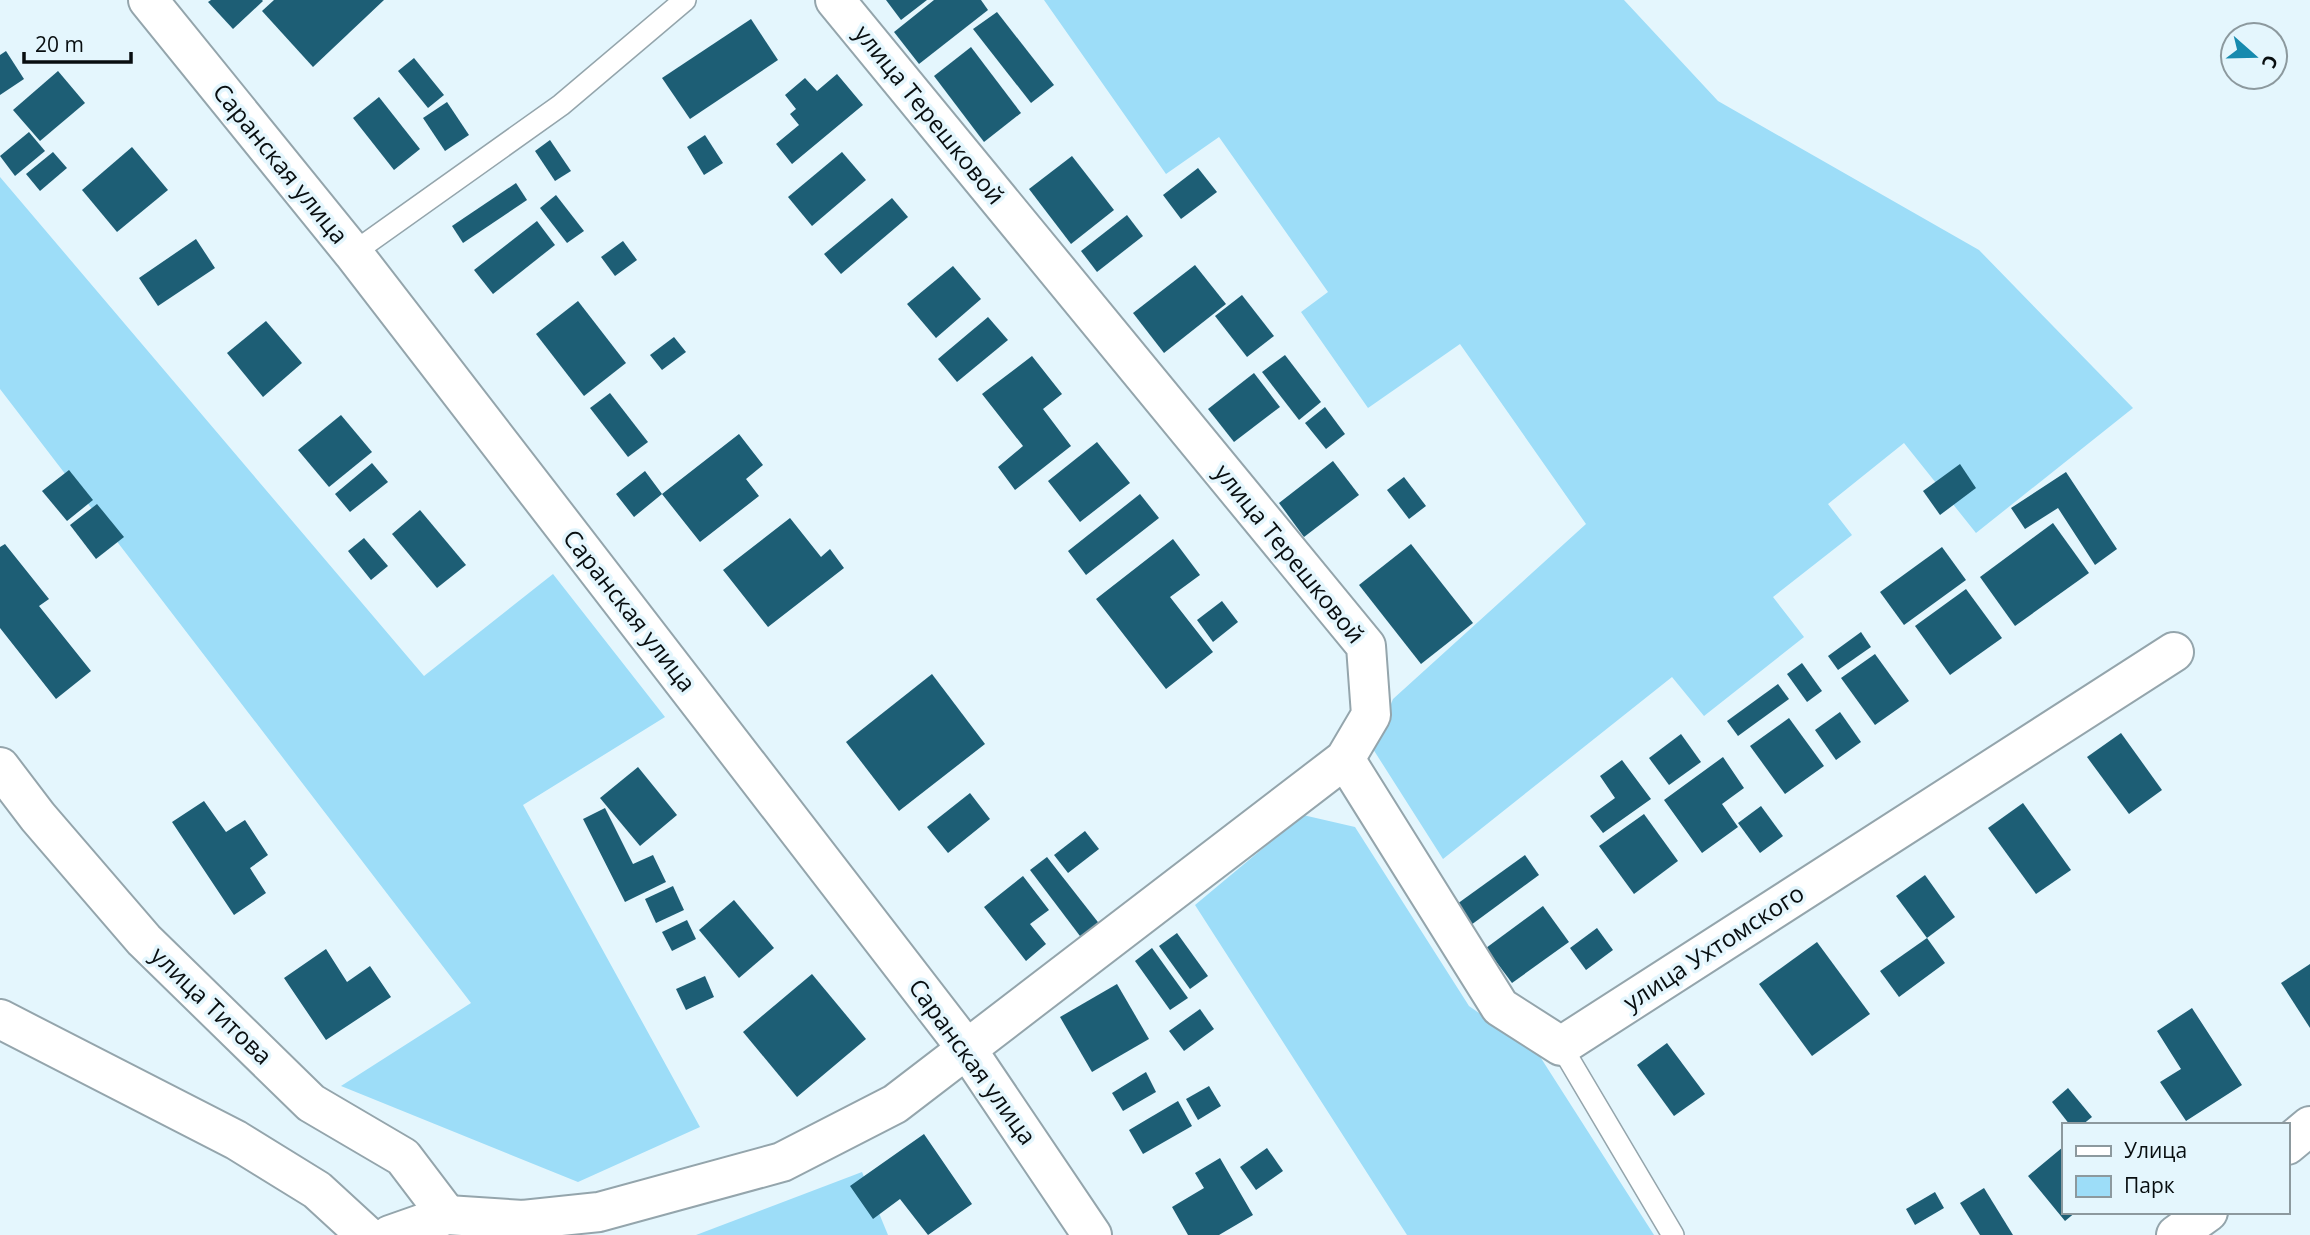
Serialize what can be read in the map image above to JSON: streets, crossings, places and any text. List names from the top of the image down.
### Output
{
  "streets": {
    "street": [
      "улица Терешковой",
      "Саранская улица",
      "улица Ухтомского",
      "улица Титова"
    ]
  },
  "crossings": [
    ["улица Терешковой", "Саранская улица"],
    ["улица Терешковой", "улица Титова"]
  ],
  "legend": ["Улица", "Парк"],
  "scale_bar": "20 m",
  "north": "right"
}
